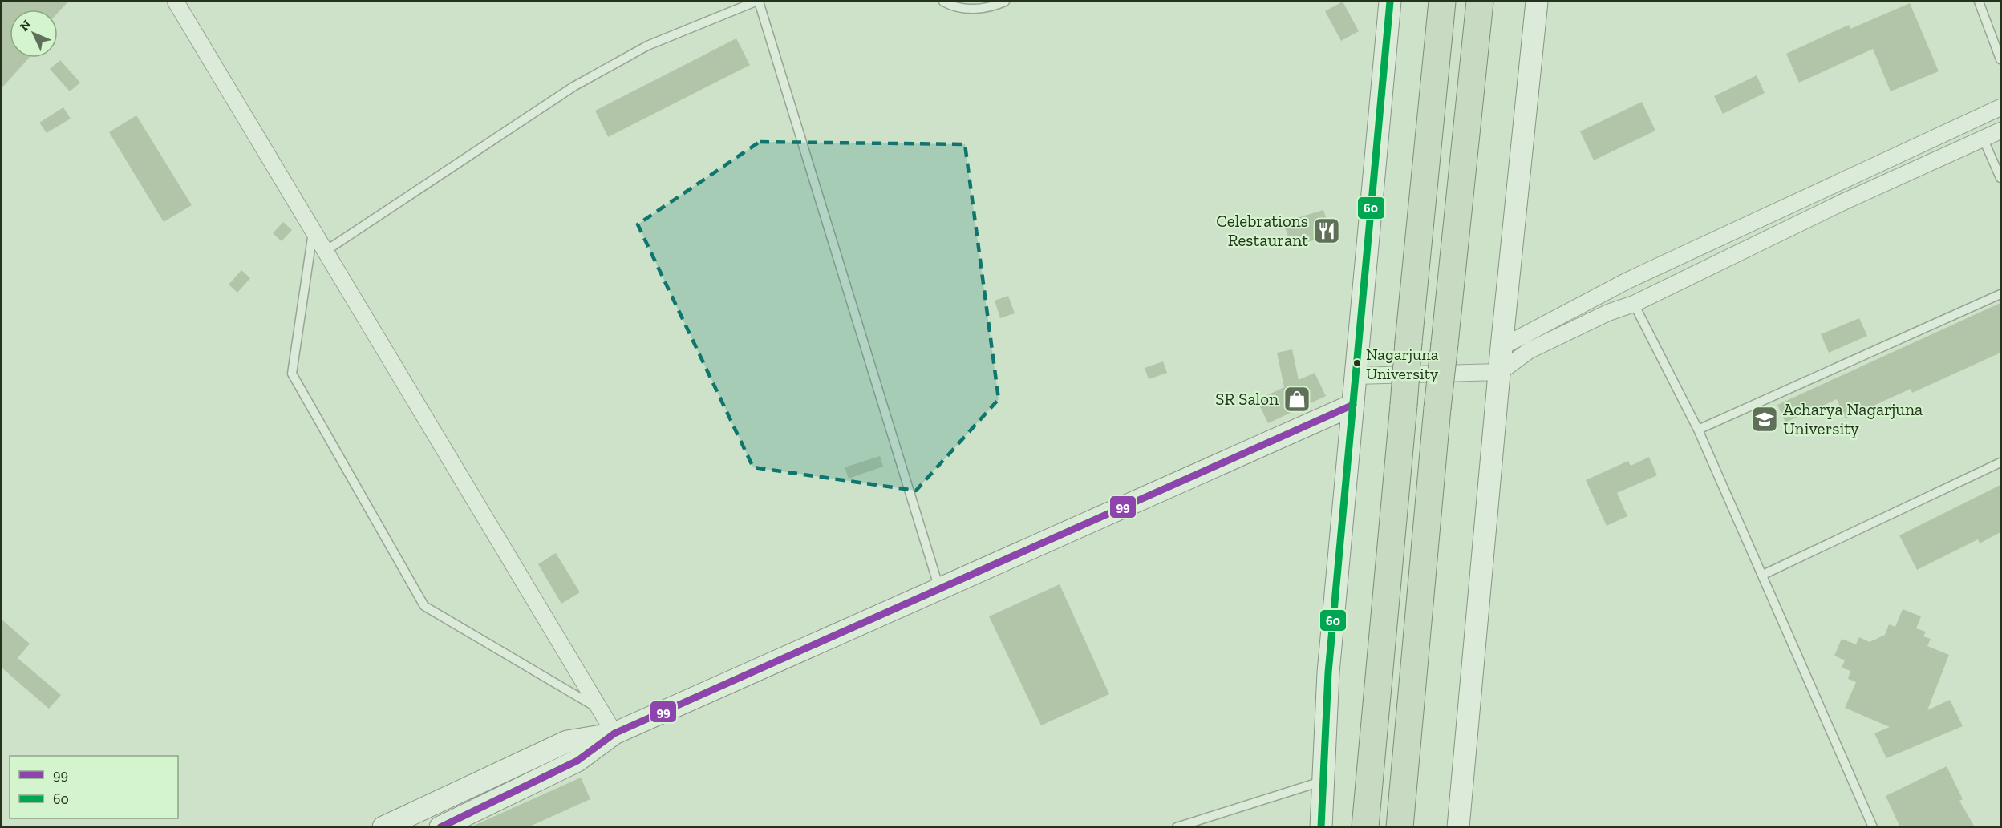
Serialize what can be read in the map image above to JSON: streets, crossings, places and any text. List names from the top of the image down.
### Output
{
  "places": {
    "restaurant": ["Celebrations Restaurant"],
    "other": ["Nagarjuna University"],
    "shop": ["SR Salon"],
    "school or university": ["Acharya Nagarjuna University"]
  },
  "lines": ["transit line 60", "transit line 99"],
  "legend": ["99", "60"],
  "north": "top left"
}
